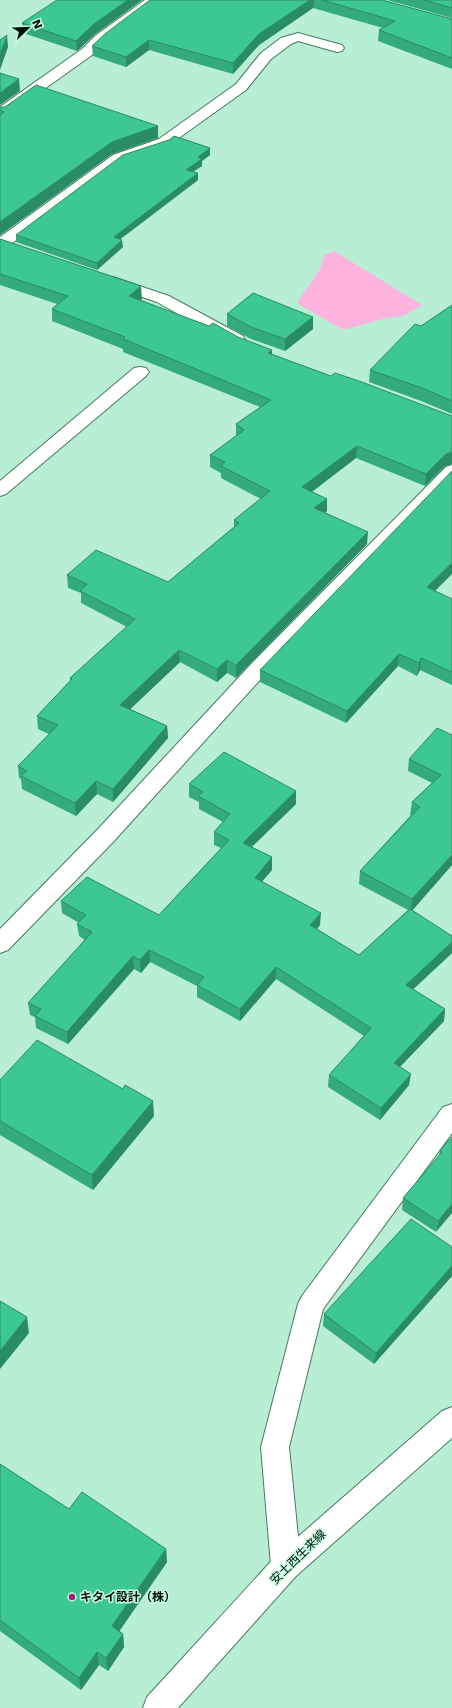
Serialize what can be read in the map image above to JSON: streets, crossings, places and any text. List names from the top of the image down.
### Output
{
  "streets": {
    "street": ["安土西生来線"]
  },
  "places": ["キタイ設計（株）"],
  "north": "top right"
}
